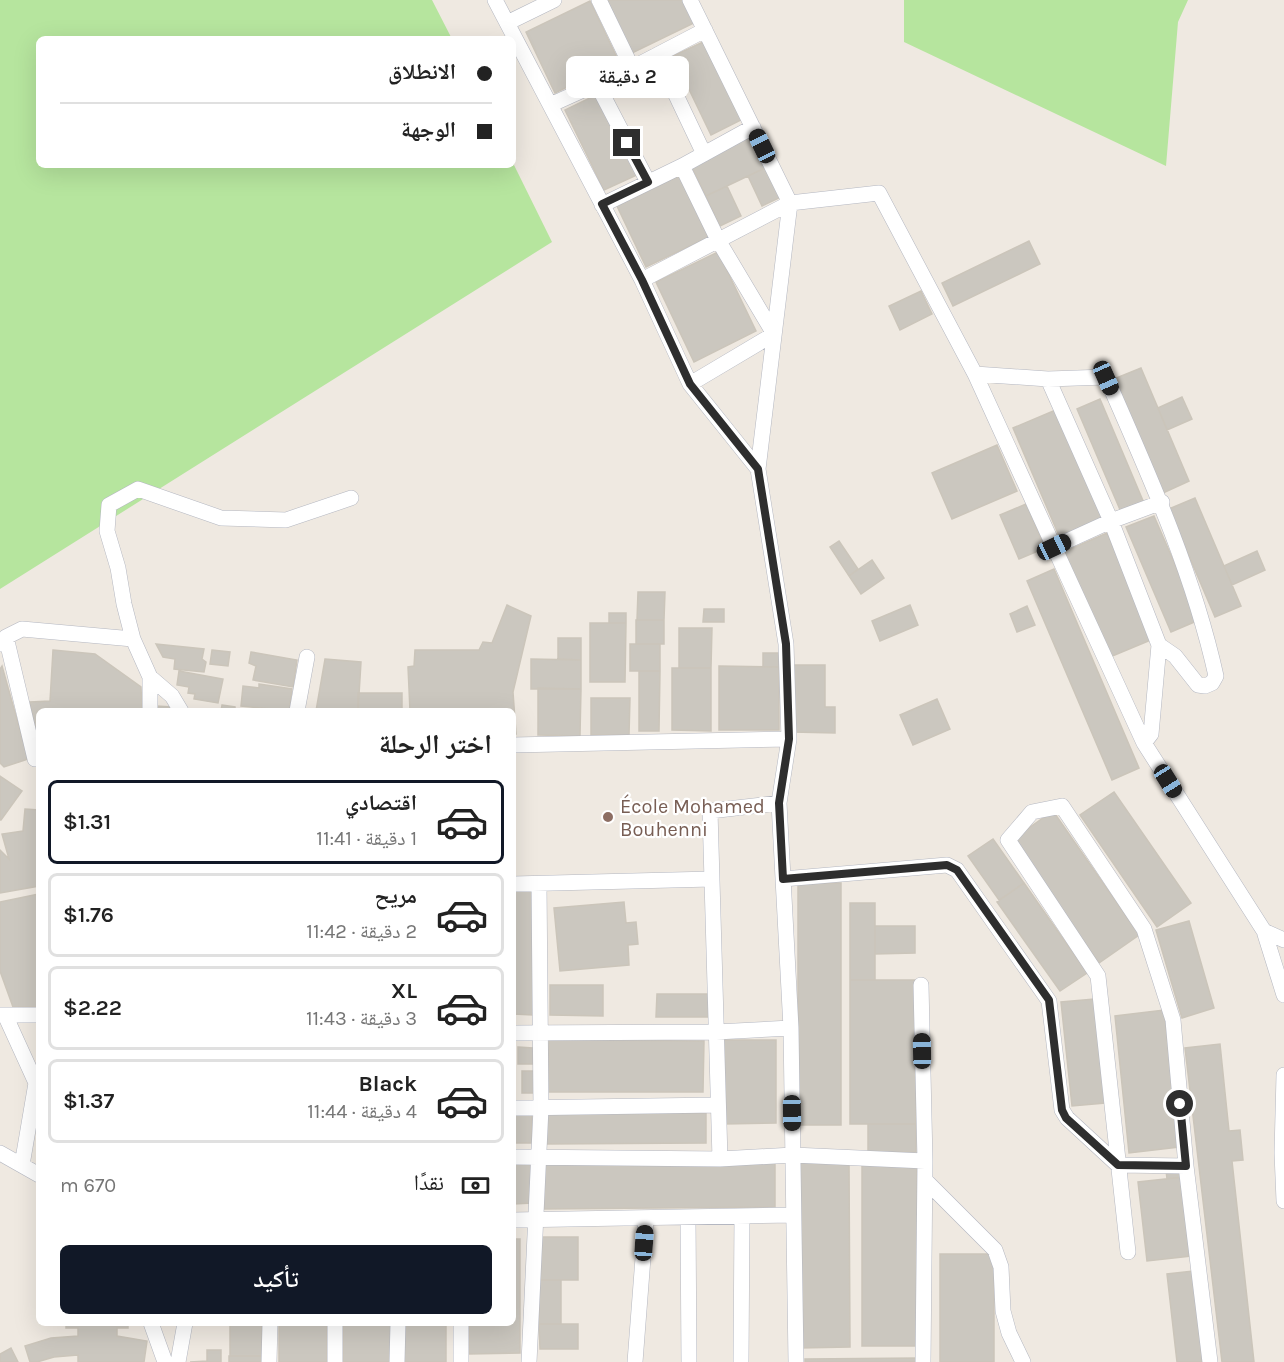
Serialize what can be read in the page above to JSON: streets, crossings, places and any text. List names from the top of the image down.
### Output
{
  "places": ["École Mohamed Bouhenni"],
  "page": {
    "banner": ["الانطلاق", "الوجهة"],
    "bubble": "2 دقيقة",
    "heading": "اختر الرحلة",
    "list": [
      {
        "name": "اقتصادي",
        "note": "1 دقيقة · 11:41",
        "value": "$1.31"
      },
      {
        "name": "مريح",
        "note": "2 دقيقة · 11:42",
        "value": "$1.76"
      },
      {
        "name": "XL",
        "note": "3 دقيقة · 11:43",
        "value": "$2.22"
      },
      {
        "name": "Black",
        "note": "4 دقيقة · 11:44",
        "value": "$1.37"
      }
    ],
    "pay": ["نقدًا", "670 m"],
    "buttons": "تأكيد"
  }
}
